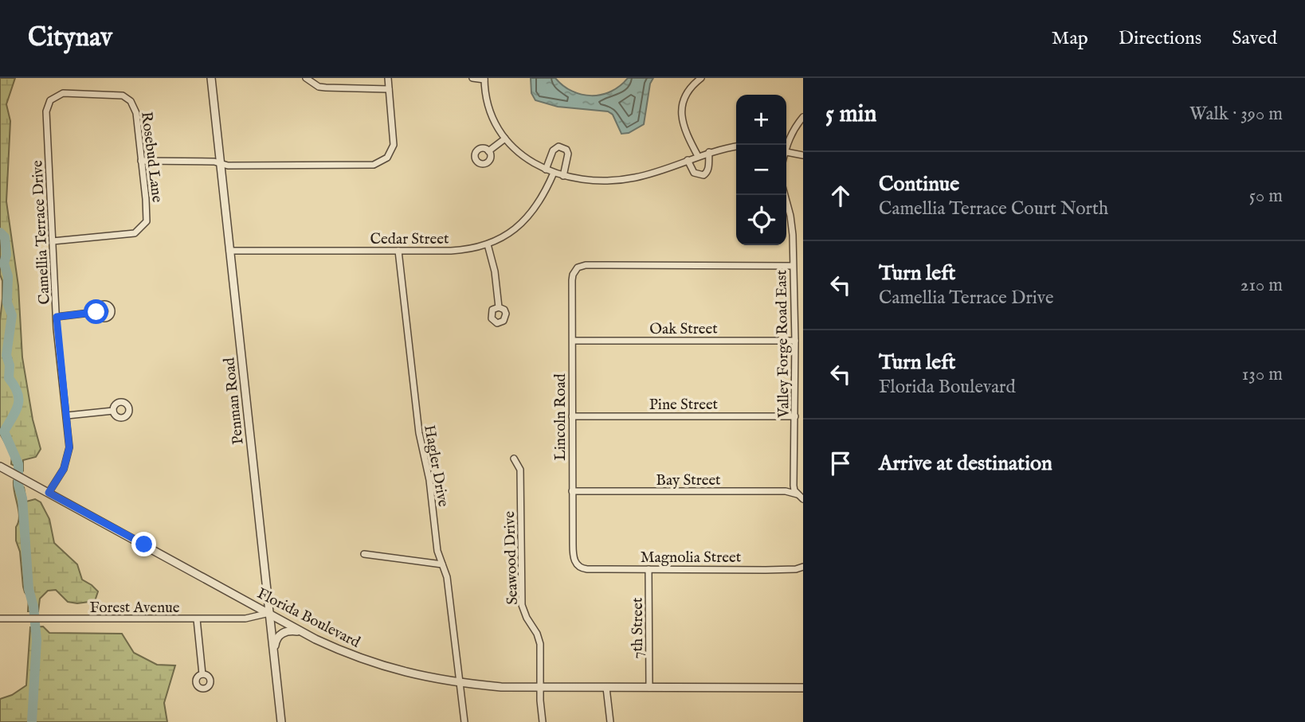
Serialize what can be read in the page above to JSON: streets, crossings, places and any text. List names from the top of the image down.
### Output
{
  "streets": {
    "street": [
      "Rosebud Lane",
      "Camellia Terrace Drive",
      "Cedar Street",
      "Oak Street",
      "Valley Forge Road East",
      "Penman Road",
      "Pine Street",
      "Lincoln Road",
      "Hagler Drive",
      "Bay Street",
      "Magnolia Street",
      "Seawood Drive",
      "Forest Avenue",
      "Florida Boulevard",
      "7th Street"
    ]
  },
  "crossings": [
    ["Rosebud Lane", "Camellia Terrace Drive"],
    ["Camellia Terrace Drive", "Florida Boulevard"],
    ["Cedar Street", "Penman Road"],
    ["Cedar Street", "Hagler Drive"],
    ["Oak Street", "Valley Forge Road East"],
    ["Oak Street", "Lincoln Road"],
    ["Valley Forge Road East", "Pine Street"],
    ["Valley Forge Road East", "Lincoln Road"],
    ["Valley Forge Road East", "Bay Street"],
    ["Penman Road", "Forest Avenue"],
    ["Penman Road", "Florida Boulevard"],
    ["Pine Street", "Lincoln Road"],
    ["Lincoln Road", "Bay Street"],
    ["Lincoln Road", "Magnolia Street"],
    ["Hagler Drive", "Florida Boulevard"],
    ["Magnolia Street", "7th Street"],
    ["Seawood Drive", "Florida Boulevard"],
    ["Forest Avenue", "Florida Boulevard"],
    ["Florida Boulevard", "7th Street"]
  ],
  "page": {
    "header": "Citynav",
    "nav": ["Map", "Directions", "Saved"],
    "heading": ["5 min", "Walk · 390 m"],
    "map_buttons": ["+", "−"],
    "list": [
      ["Continue", "Camellia Terrace Court North", "50 m"],
      ["Turn left", "Camellia Terrace Drive", "210 m"],
      ["Turn left", "Florida Boulevard", "130 m"],
      "Arrive at destination"
    ]
  }
}
